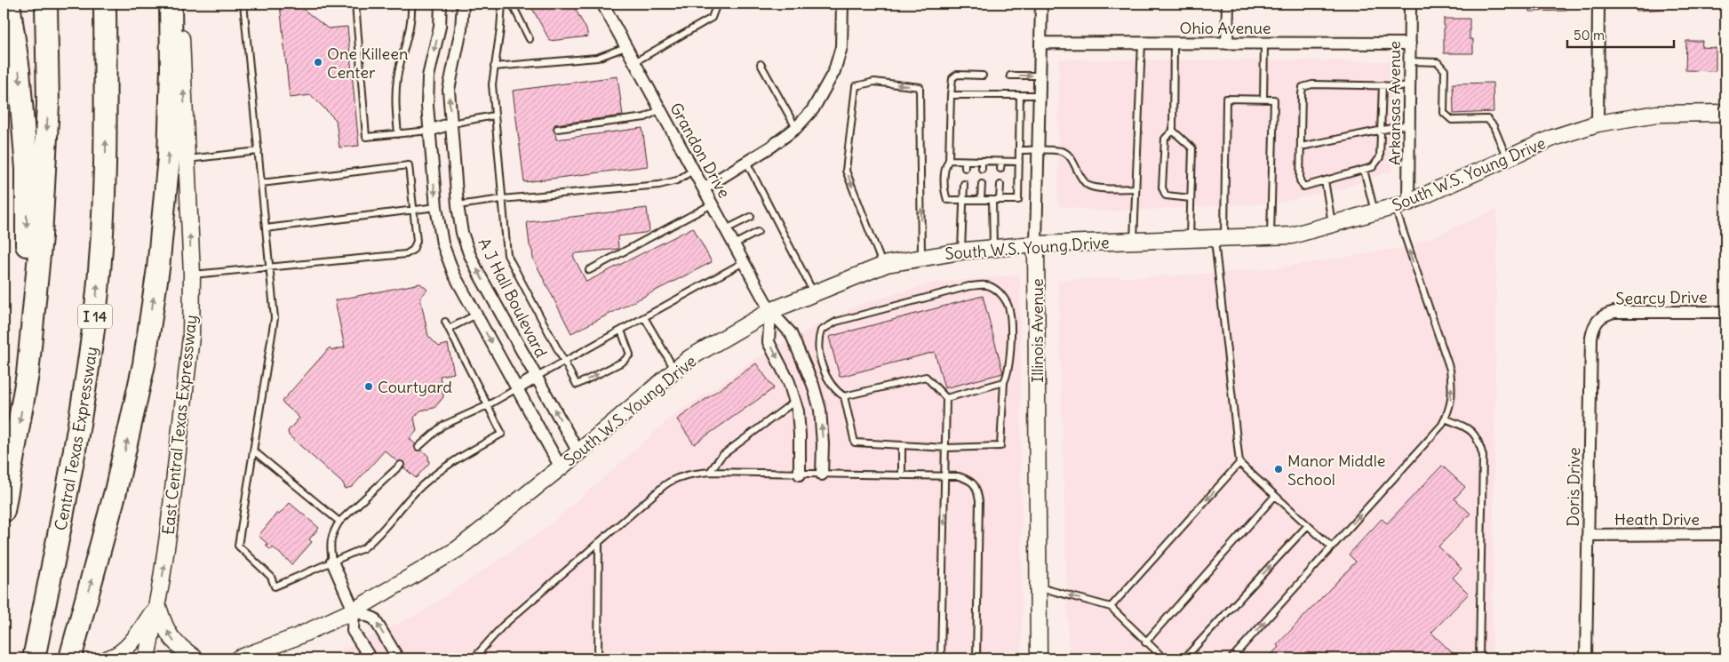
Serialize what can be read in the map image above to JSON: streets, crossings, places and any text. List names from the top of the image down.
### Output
{
  "streets": {
    "highway": ["I 14", "Central Texas Expressway"],
    "main road": ["South W.S. Young Drive", "Illinois Avenue", "East Central Texas Expressway"],
    "street": [
      "Ohio Avenue",
      "Arkansas Avenue",
      "Grandon Drive",
      "A J Hall Boulevard",
      "Searcy Drive",
      "Doris Drive",
      "Heath Drive"
    ]
  },
  "crossings": [
    ["Ohio Avenue", "Arkansas Avenue"],
    ["Ohio Avenue", "Illinois Avenue"],
    ["Arkansas Avenue", "South W.S. Young Drive"],
    ["Grandon Drive", "South W.S. Young Drive"],
    ["South W.S. Young Drive", "A J Hall Boulevard"],
    ["South W.S. Young Drive", "Illinois Avenue"],
    ["Searcy Drive", "Doris Drive"],
    ["Doris Drive", "Heath Drive"]
  ],
  "one_way": ["East Central Texas Expressway"],
  "places": ["One Killeen Center", "Courtyard", "Manor Middle School"],
  "scale_bar": "50 m"
}
